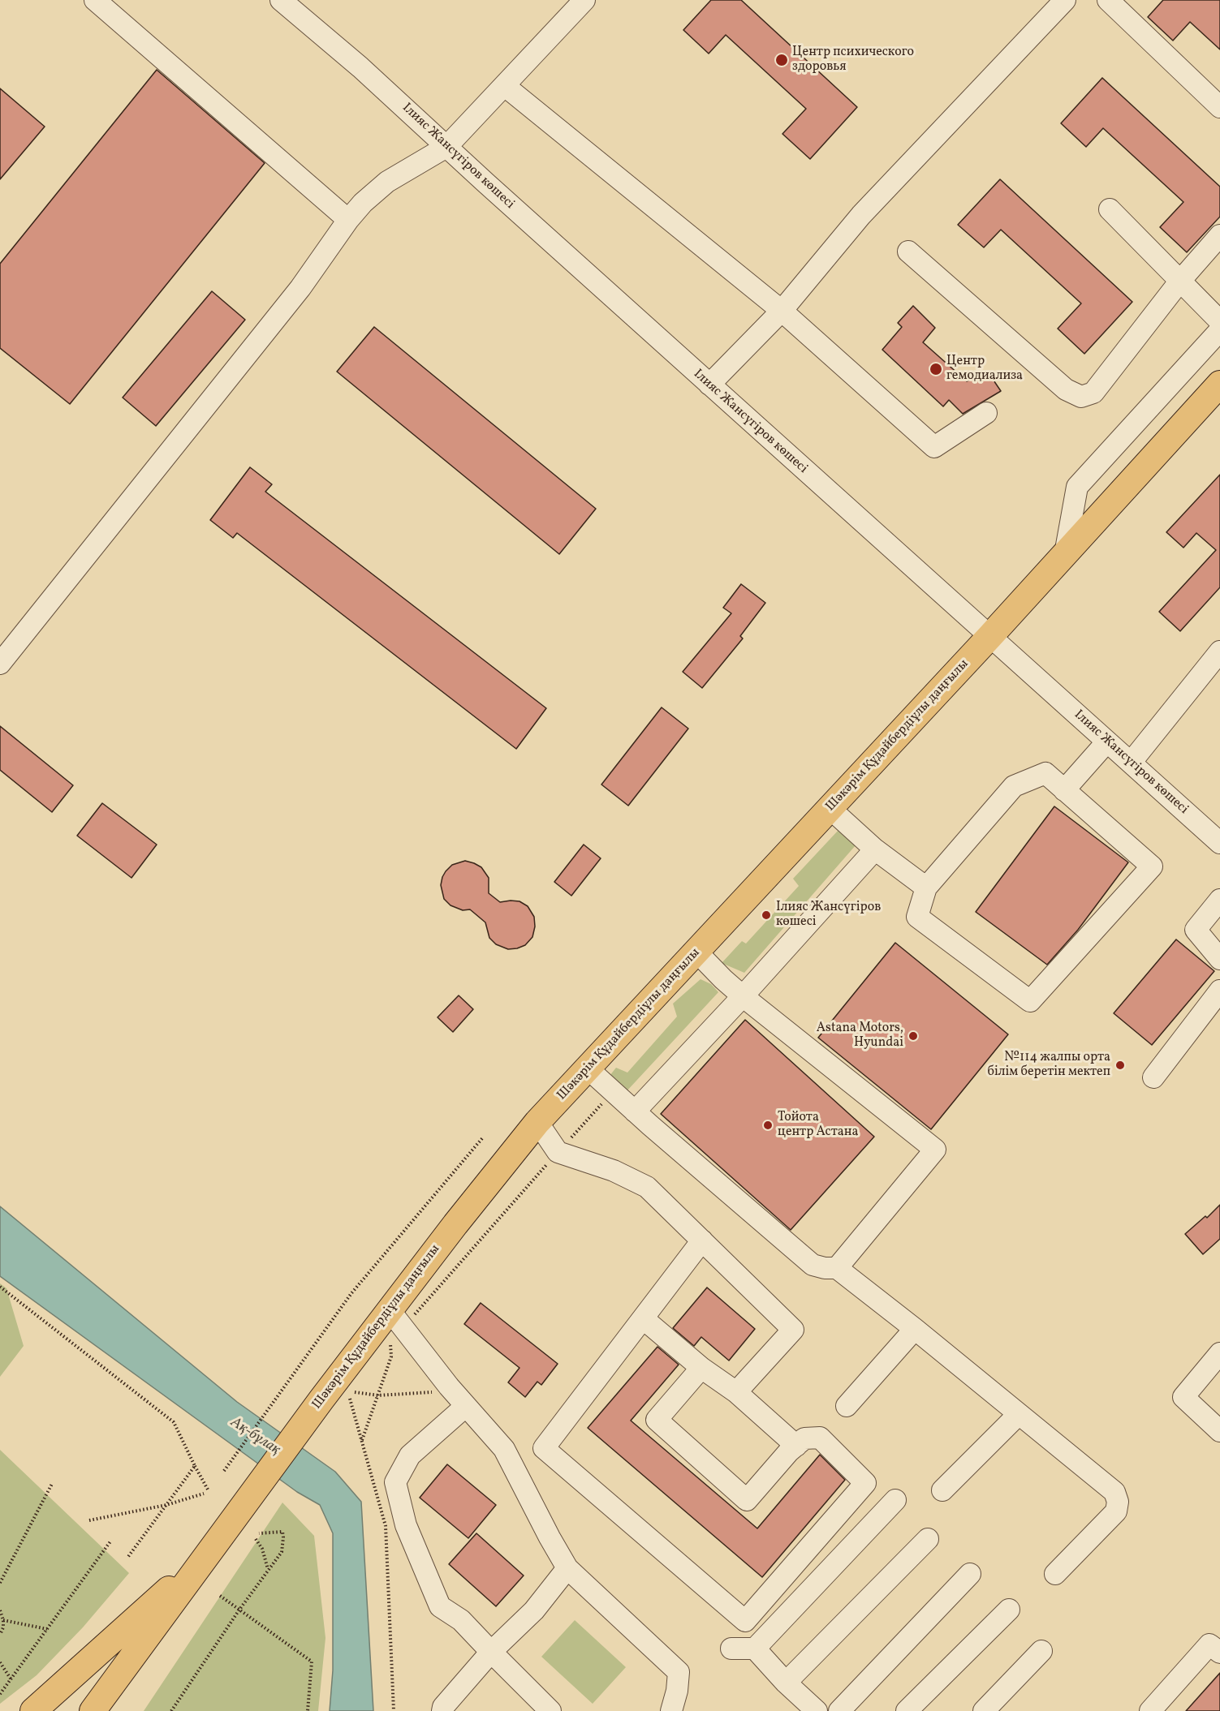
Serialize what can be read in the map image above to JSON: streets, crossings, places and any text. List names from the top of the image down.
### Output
{
  "streets": {
    "main road": ["Шәкәрім Құдайбердіұлы даңғылы"],
    "street": ["Ілияс Жансүгіров көшесі"]
  },
  "crossings": [
    ["Ілияс Жансүгіров көшесі", "Шәкәрім Құдайбердіұлы даңғылы"]
  ],
  "water": ["Ақ-бұлақ"],
  "places": [
    "Центр психического здоровья",
    "Центр гемодиализа",
    "Ілияс Жансүгіров көшесі",
    "Astana Motors, Hyundai",
    "№114 жалпы орта білім беретін мектеп",
    "Тойота центр Астана"
  ]
}
